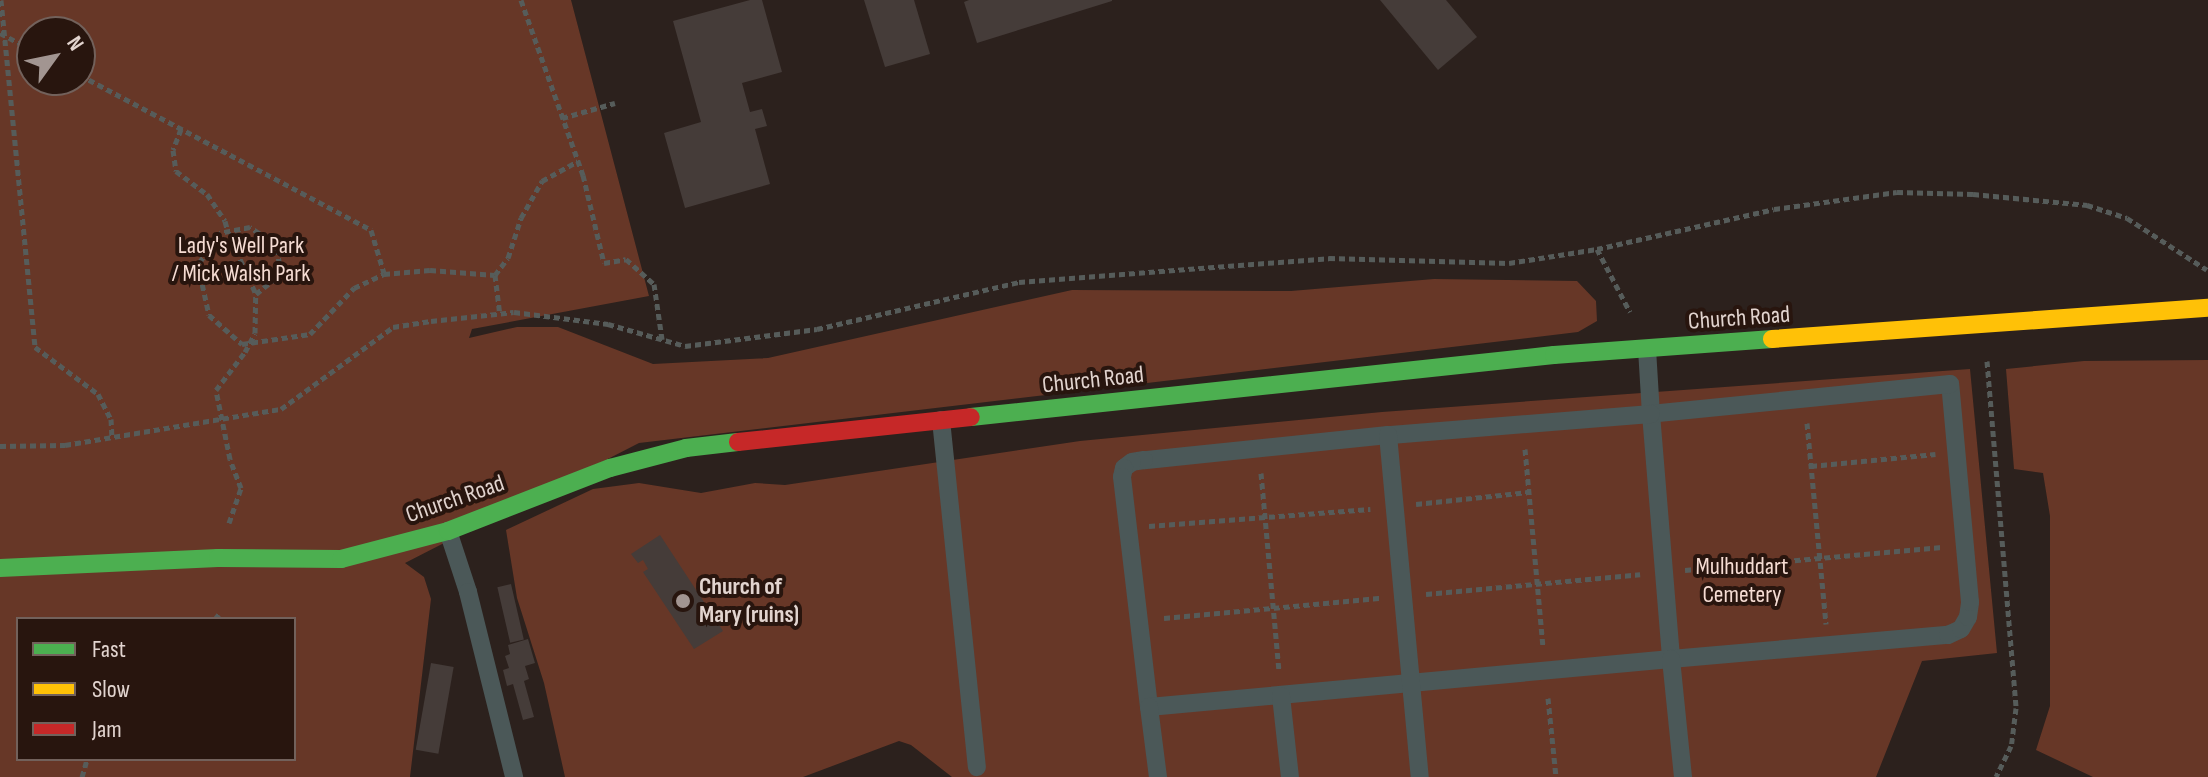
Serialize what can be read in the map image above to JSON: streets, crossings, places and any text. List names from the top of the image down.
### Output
{
  "streets": {
    "street": ["Church Road"]
  },
  "parks": ["Lady's Well Park / Mick Walsh Park", "Mulhuddart Cemetery"],
  "places": ["Church of Mary (ruins)"],
  "legend": ["Fast", "Slow", "Jam"],
  "north": "top right"
}
